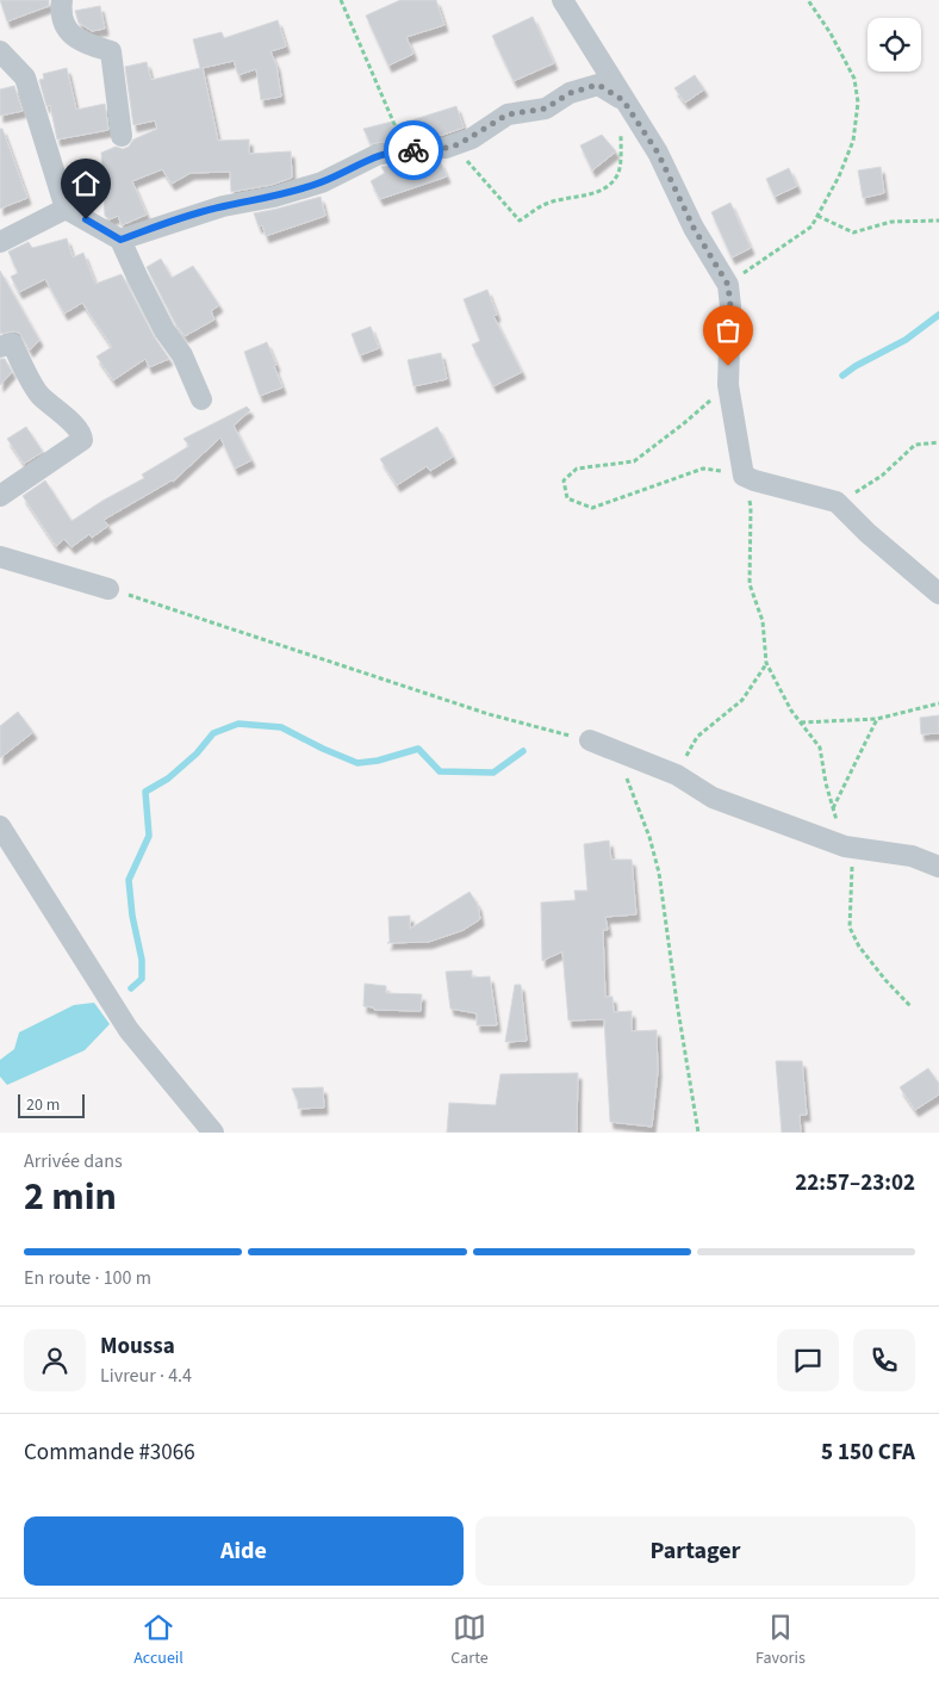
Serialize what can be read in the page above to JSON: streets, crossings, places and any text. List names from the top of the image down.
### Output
{
  "scale_bar": "20 m",
  "page": {
    "scale": "20 m",
    "heading": ["2 min", "Arrivée dans", "22:57–23:02"],
    "panel": [
      "Moussa",
      "Livreur · 4.4",
      "Commande #3066",
      "5 150 CFA"
    ],
    "bar": "En route · 100 m",
    "buttons": ["Aide", "Partager"],
    "tabs": ["Accueil", "Carte", "Favoris"]
  }
}
